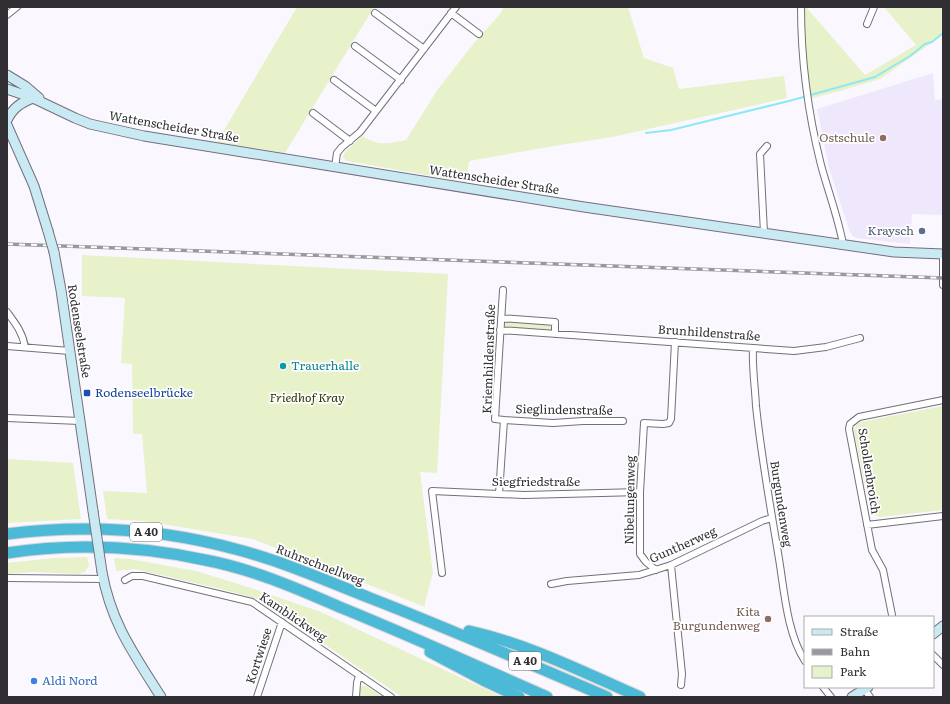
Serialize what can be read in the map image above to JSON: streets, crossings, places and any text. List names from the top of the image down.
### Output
{
  "streets": {
    "highway": ["A 40", "Ruhrschnellweg"],
    "main road": ["Wattenscheider Straße", "Rodenseelstraße"],
    "street": [
      "Brunhildenstraße",
      "Kriemhildenstraße",
      "Sieglindenstraße",
      "Schollenbroich",
      "Siegfriedstraße",
      "Nibelungenweg",
      "Burgundenweg",
      "Guntherweg",
      "Kamblickweg",
      "Kortwiese"
    ]
  },
  "crossings": [
    ["Brunhildenstraße", "Kriemhildenstraße"],
    ["Brunhildenstraße", "Nibelungenweg"],
    ["Brunhildenstraße", "Burgundenweg"],
    ["Kriemhildenstraße", "Sieglindenstraße"],
    ["Kriemhildenstraße", "Siegfriedstraße"],
    ["Siegfriedstraße", "Nibelungenweg"],
    ["Nibelungenweg", "Guntherweg"],
    ["Burgundenweg", "Guntherweg"],
    ["Kamblickweg", "Kortwiese"]
  ],
  "parks": ["Friedhof Kray"],
  "places": {
    "other": [
      "Ostschule",
      "Kraysch",
      "Trauerhalle",
      "Kita Burgundenweg",
      "Aldi Nord"
    ],
    "transit": ["Rodenseelbrücke"]
  },
  "legend": ["Straße", "Bahn", "Park"]
}
